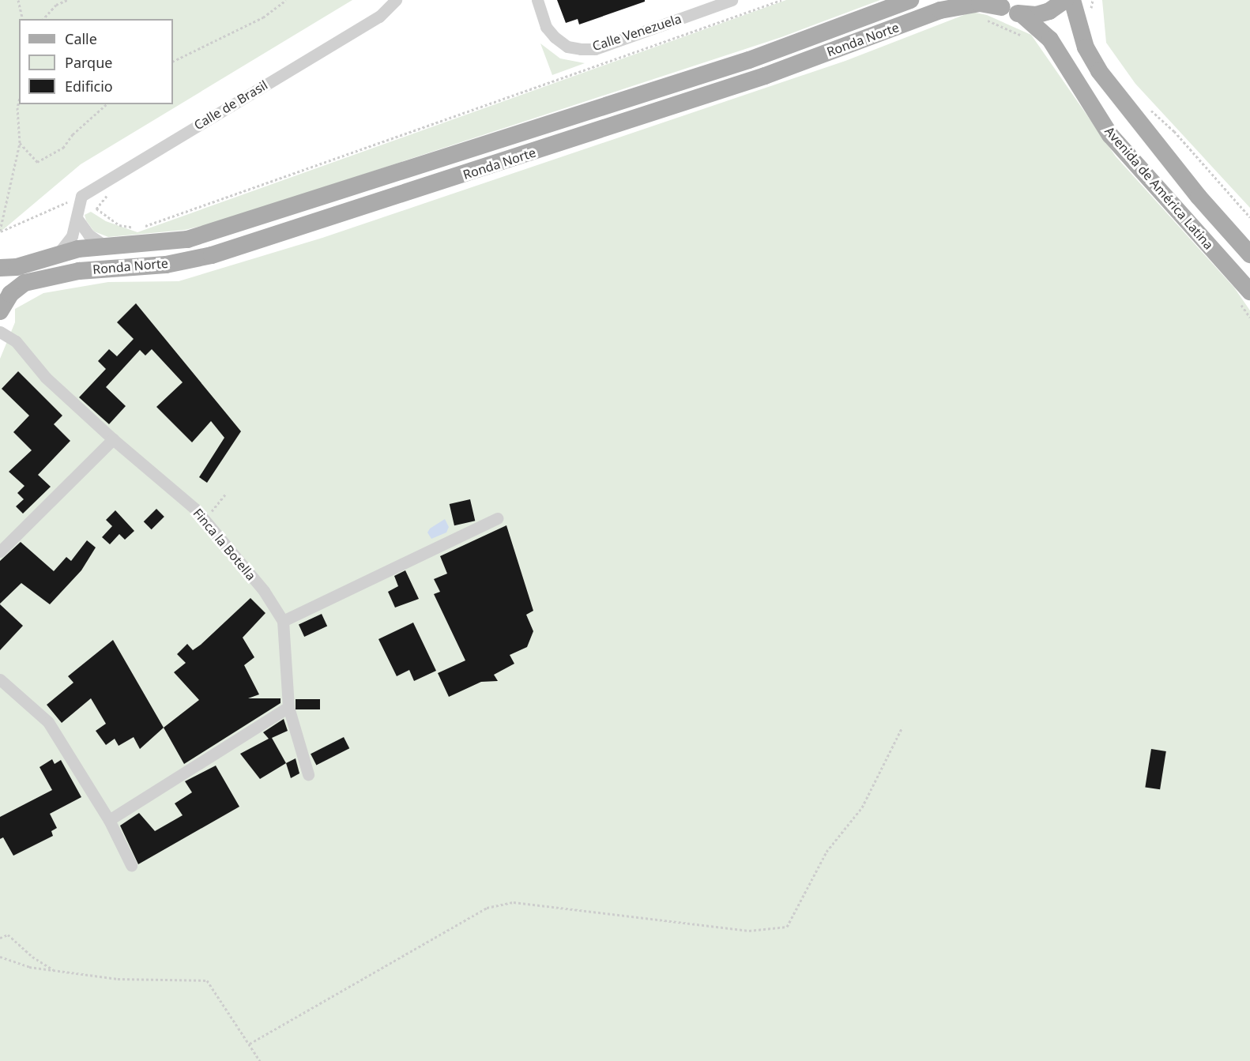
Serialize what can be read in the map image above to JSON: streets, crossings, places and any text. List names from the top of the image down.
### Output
{
  "streets": {
    "main road": ["Ronda Norte", "Avenida de América Latina"],
    "street": ["Calle Venezuela", "Calle de Brasil", "Finca la Botella"]
  },
  "crossings": [
    ["Ronda Norte", "Avenida de América Latina"]
  ],
  "legend": ["Calle", "Parque", "Edificio"]
}
